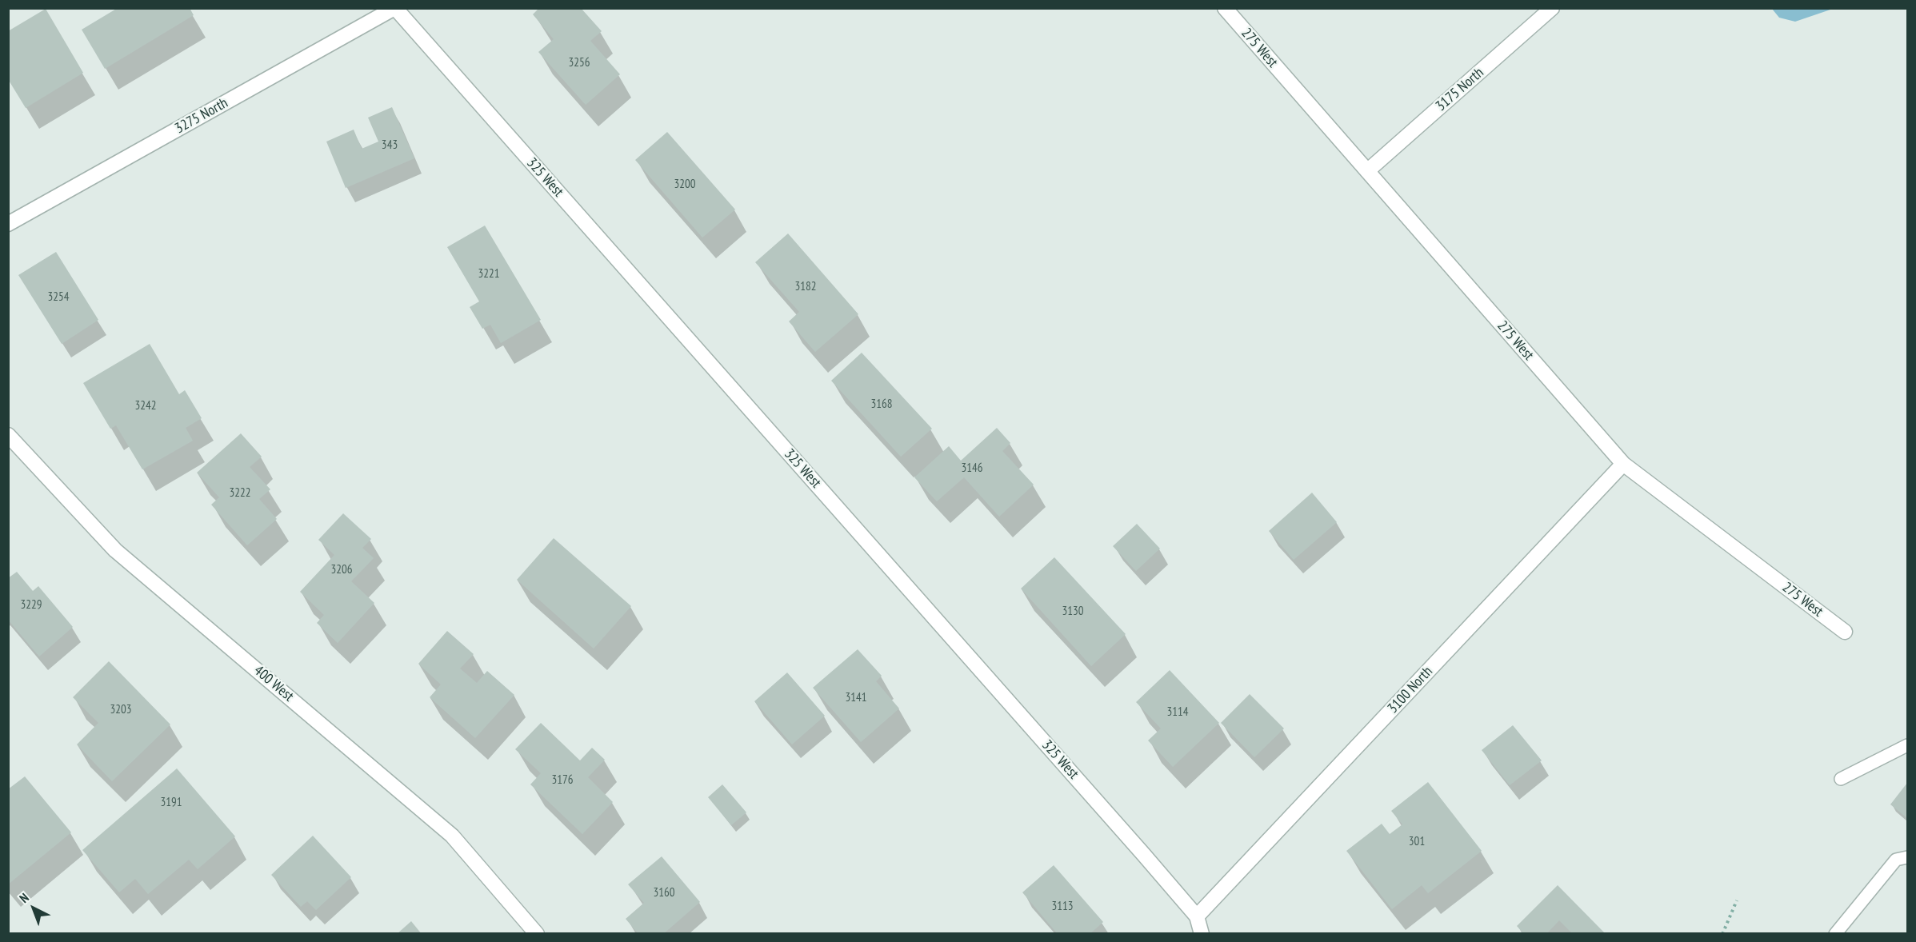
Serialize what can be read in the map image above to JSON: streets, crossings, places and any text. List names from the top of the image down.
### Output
{
  "streets": {
    "street": [
      "275 West",
      "3175 North",
      "3275 North",
      "325 West",
      "400 West",
      "3100 North"
    ]
  },
  "crossings": [
    ["275 West", "3175 North"],
    ["275 West", "3100 North"],
    ["3275 North", "325 West"],
    ["325 West", "3100 North"]
  ],
  "house_numbers": [
    "3256",
    "343",
    "3200",
    "3221",
    "3182",
    "3254",
    "3168",
    "3242",
    "3146",
    "3222",
    "3206",
    "3229",
    "3130",
    "3141",
    "3203",
    "3114",
    "3176",
    "3191",
    "301",
    "3160",
    "3113"
  ],
  "north": "top left"
}
